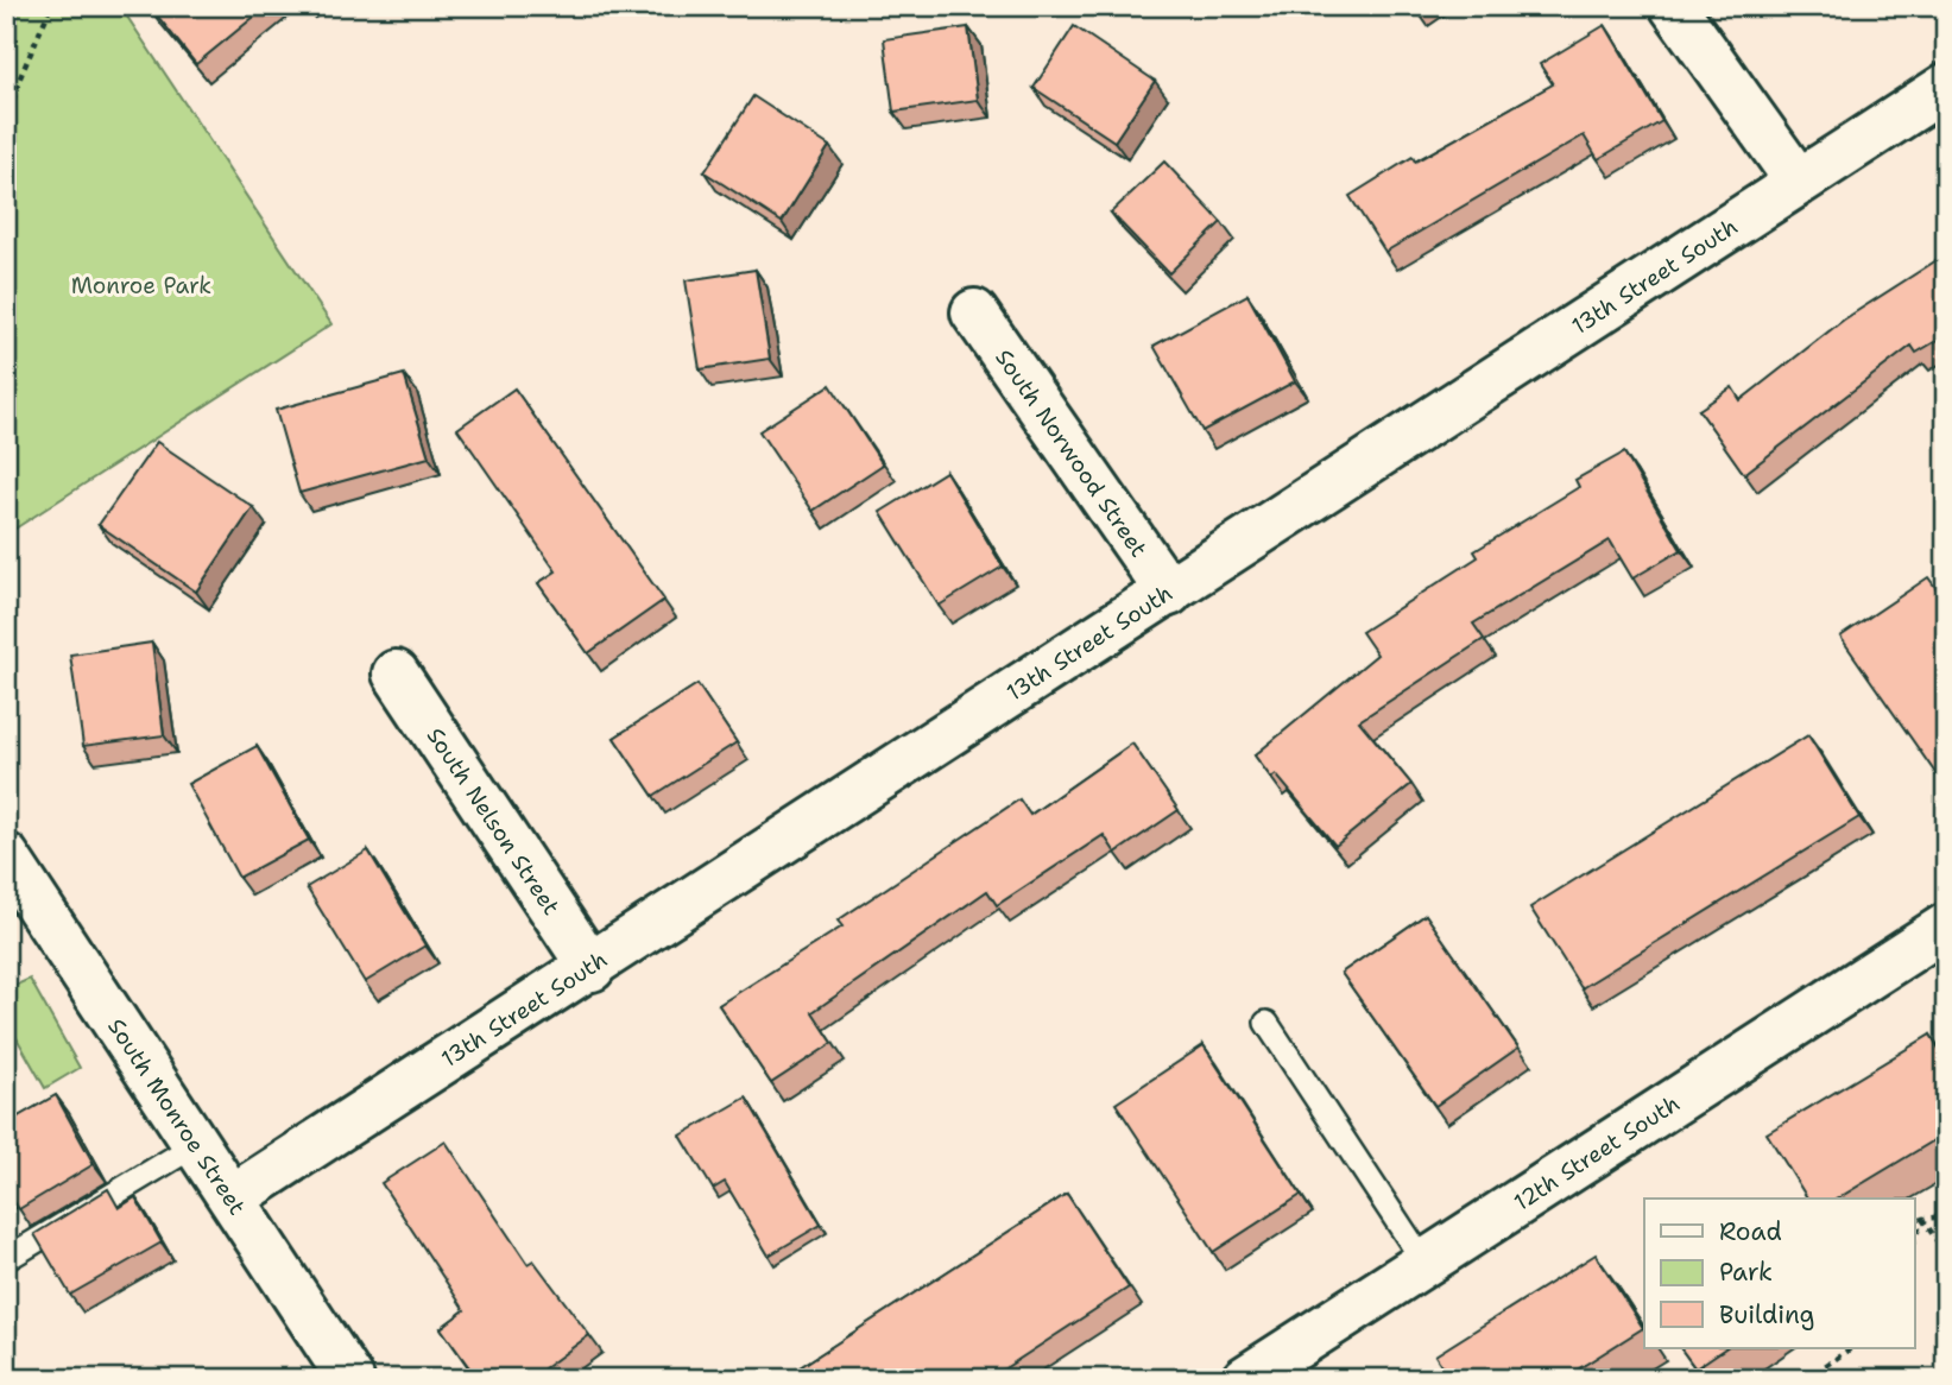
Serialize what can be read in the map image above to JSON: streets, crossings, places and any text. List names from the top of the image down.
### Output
{
  "streets": {
    "street": [
      "13th Street South",
      "South Norwood Street",
      "South Nelson Street",
      "South Monroe Street",
      "12th Street South"
    ]
  },
  "crossings": [
    ["13th Street South", "South Norwood Street"],
    ["13th Street South", "South Nelson Street"],
    ["13th Street South", "South Monroe Street"]
  ],
  "parks": ["Monroe Park"],
  "legend": ["Road", "Park", "Building"]
}
